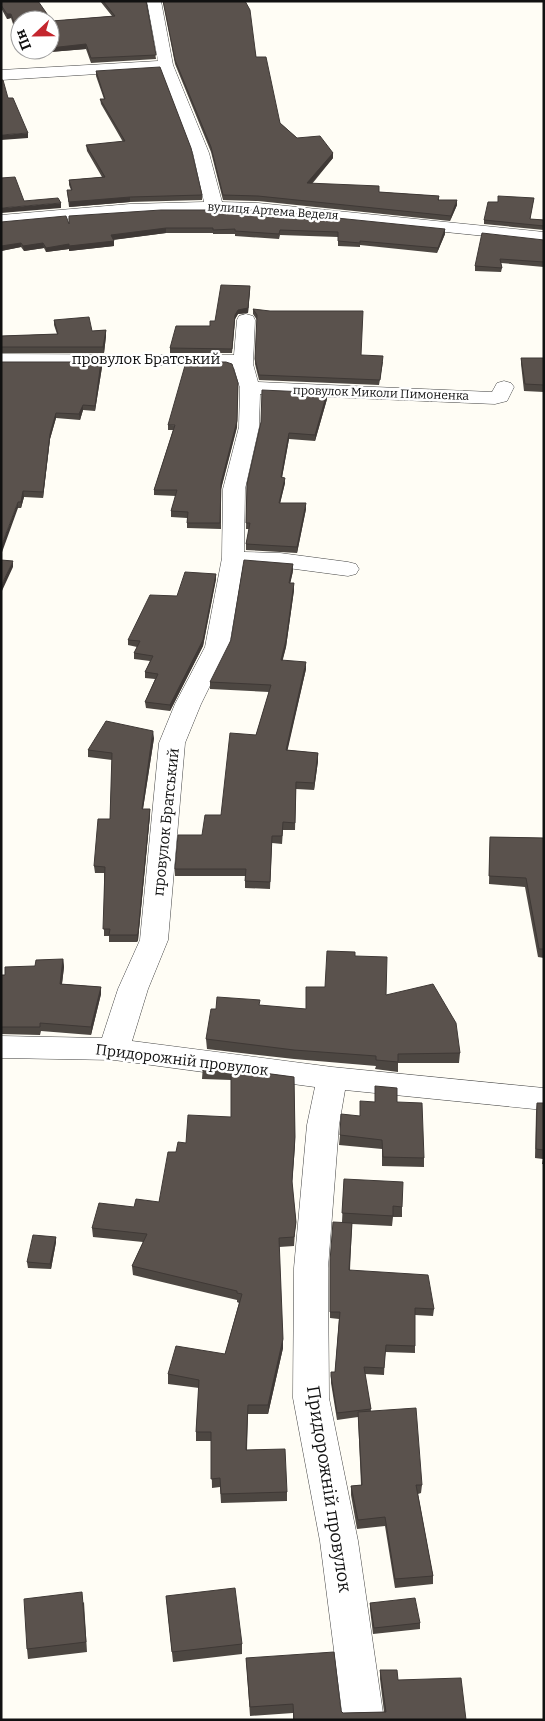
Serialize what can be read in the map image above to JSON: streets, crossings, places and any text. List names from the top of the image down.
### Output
{
  "streets": {
    "street": [
      "вулиця Артема Веделя",
      "провулок Братський",
      "провулок Миколи Пимоненка",
      "Придорожній провулок"
    ]
  },
  "crossings": [
    ["провулок Братський", "провулок Миколи Пимоненка"],
    ["провулок Братський", "Придорожній провулок"]
  ],
  "north": "left"
}
